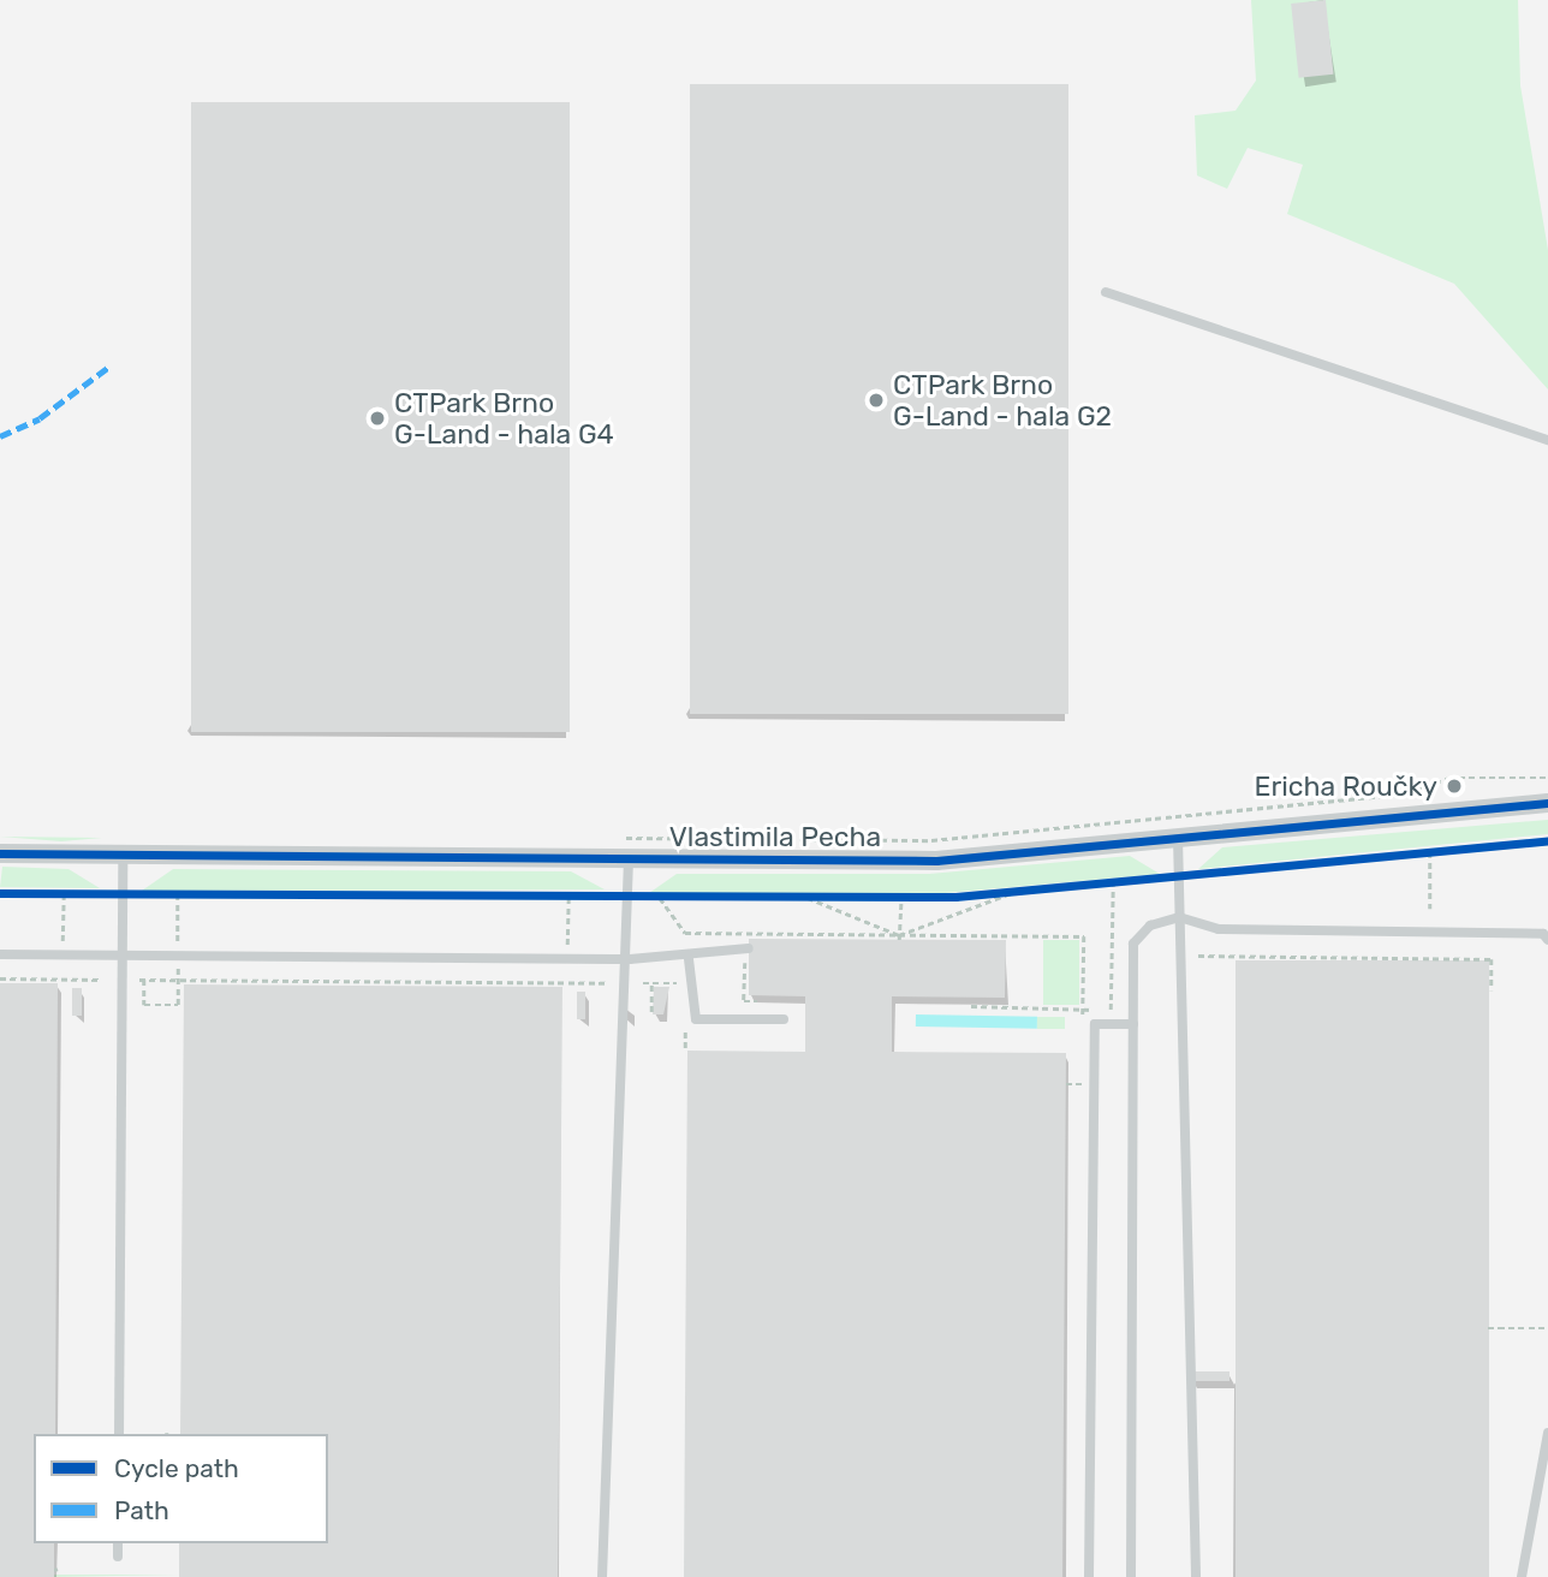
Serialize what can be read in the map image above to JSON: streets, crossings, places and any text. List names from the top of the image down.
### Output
{
  "streets": {
    "street": ["Vlastimila Pecha"]
  },
  "places": ["CTPark Brno G-Land - hala G2", "CTPark Brno G-Land - hala G4", "Ericha Roučky"],
  "legend": ["Cycle path", "Path"]
}
